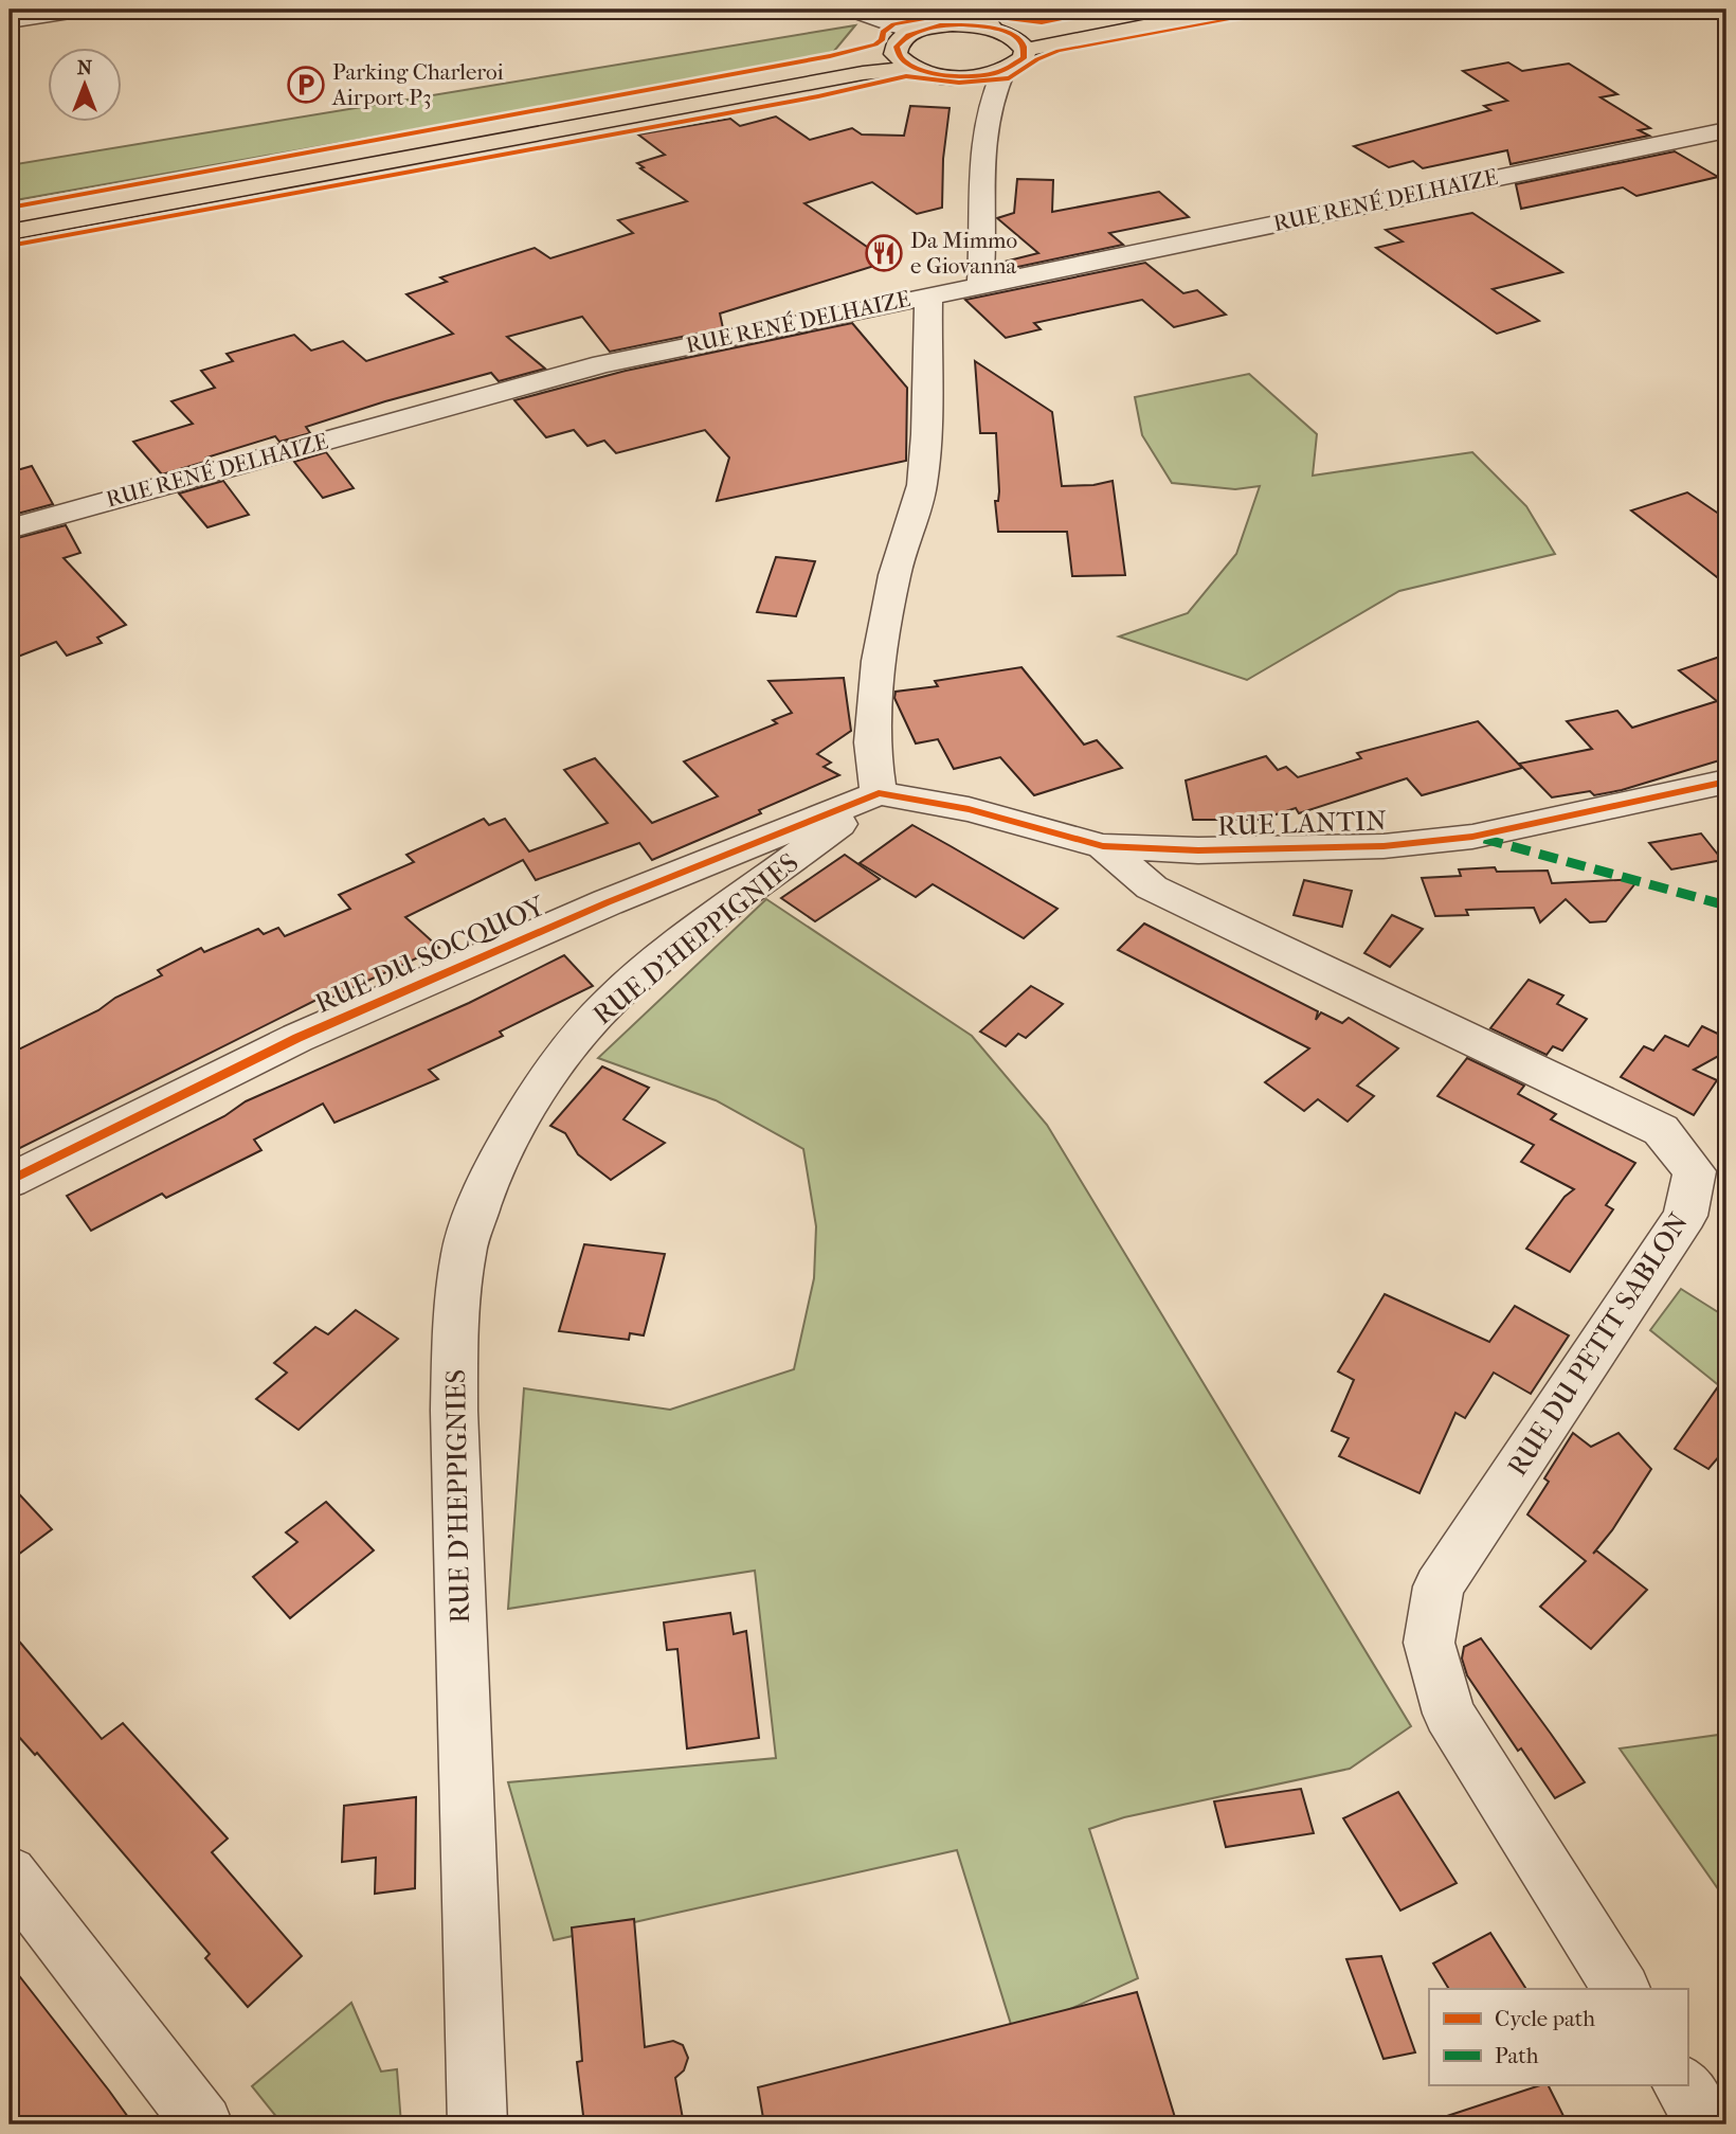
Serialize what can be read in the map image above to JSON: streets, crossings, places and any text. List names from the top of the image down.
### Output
{
  "streets": {
    "street": [
      "RUE RENÉ DELHAIZE",
      "RUE LANTIN",
      "RUE D'HEPPIGNIES",
      "RUE DU SOCQUOY",
      "RUE DU PETIT SABLON"
    ]
  },
  "crossings": [
    ["RUE LANTIN", "RUE D'HEPPIGNIES"],
    ["RUE LANTIN", "RUE DU SOCQUOY"],
    ["RUE LANTIN", "RUE DU PETIT SABLON"],
    ["RUE D'HEPPIGNIES", "RUE DU SOCQUOY"]
  ],
  "places": {
    "parking": ["Parking Charleroi Airport P3"],
    "restaurant": ["Da Mimmo e Giovanna"]
  },
  "legend": ["Cycle path", "Path"],
  "north": "top"
}
